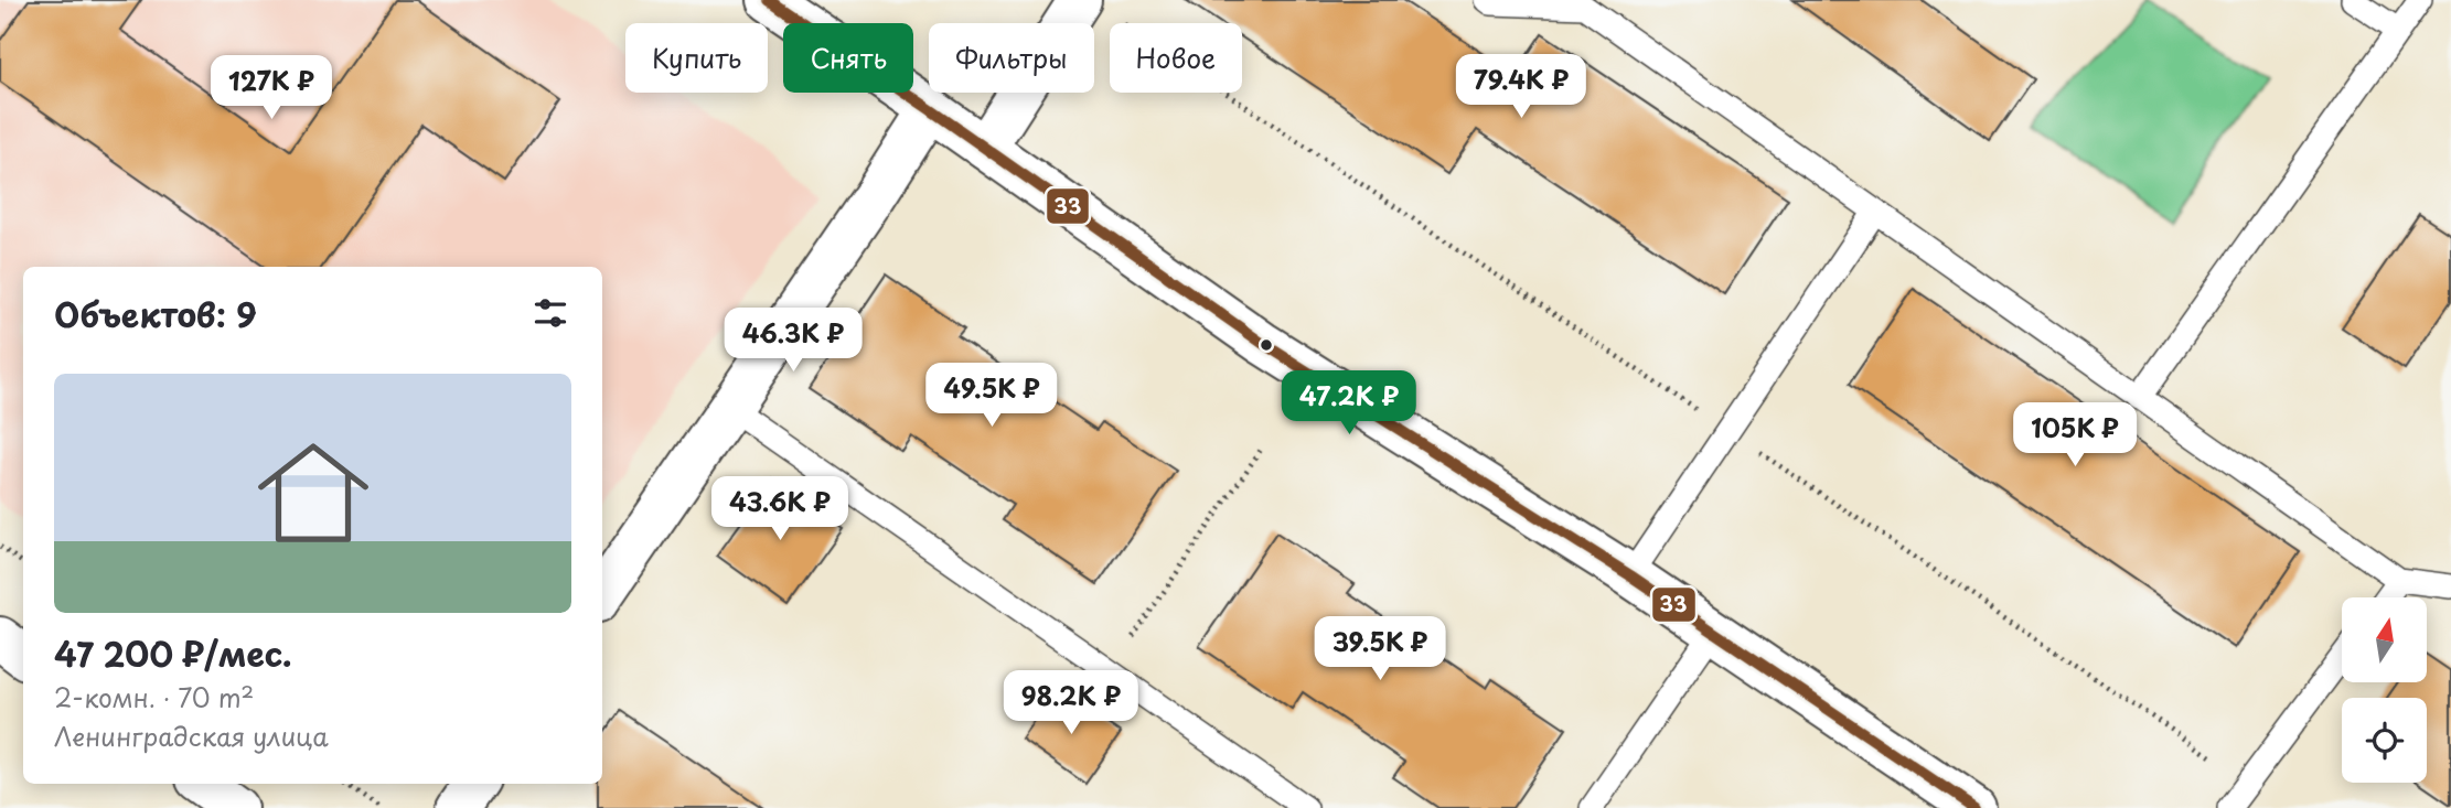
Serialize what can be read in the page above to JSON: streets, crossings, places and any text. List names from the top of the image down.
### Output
{
  "lines": ["transit line 33"],
  "north": "top",
  "page": {
    "chip": [
      "Купить",
      "Снять",
      "Фильтры",
      "Новое"
    ],
    "price": [
      "79.4K ₽",
      "127K ₽",
      "46.3K ₽",
      "49.5K ₽",
      "47.2K ₽",
      "105K ₽",
      "43.6K ₽",
      "39.5K ₽",
      "98.2K ₽"
    ],
    "heading": "Объектов: 9",
    "list": [
      {
        "name": "47 200 ₽/мес.",
        "note": "2-комн. · 70 m² · Ленинградская улица"
      }
    ]
  }
}
